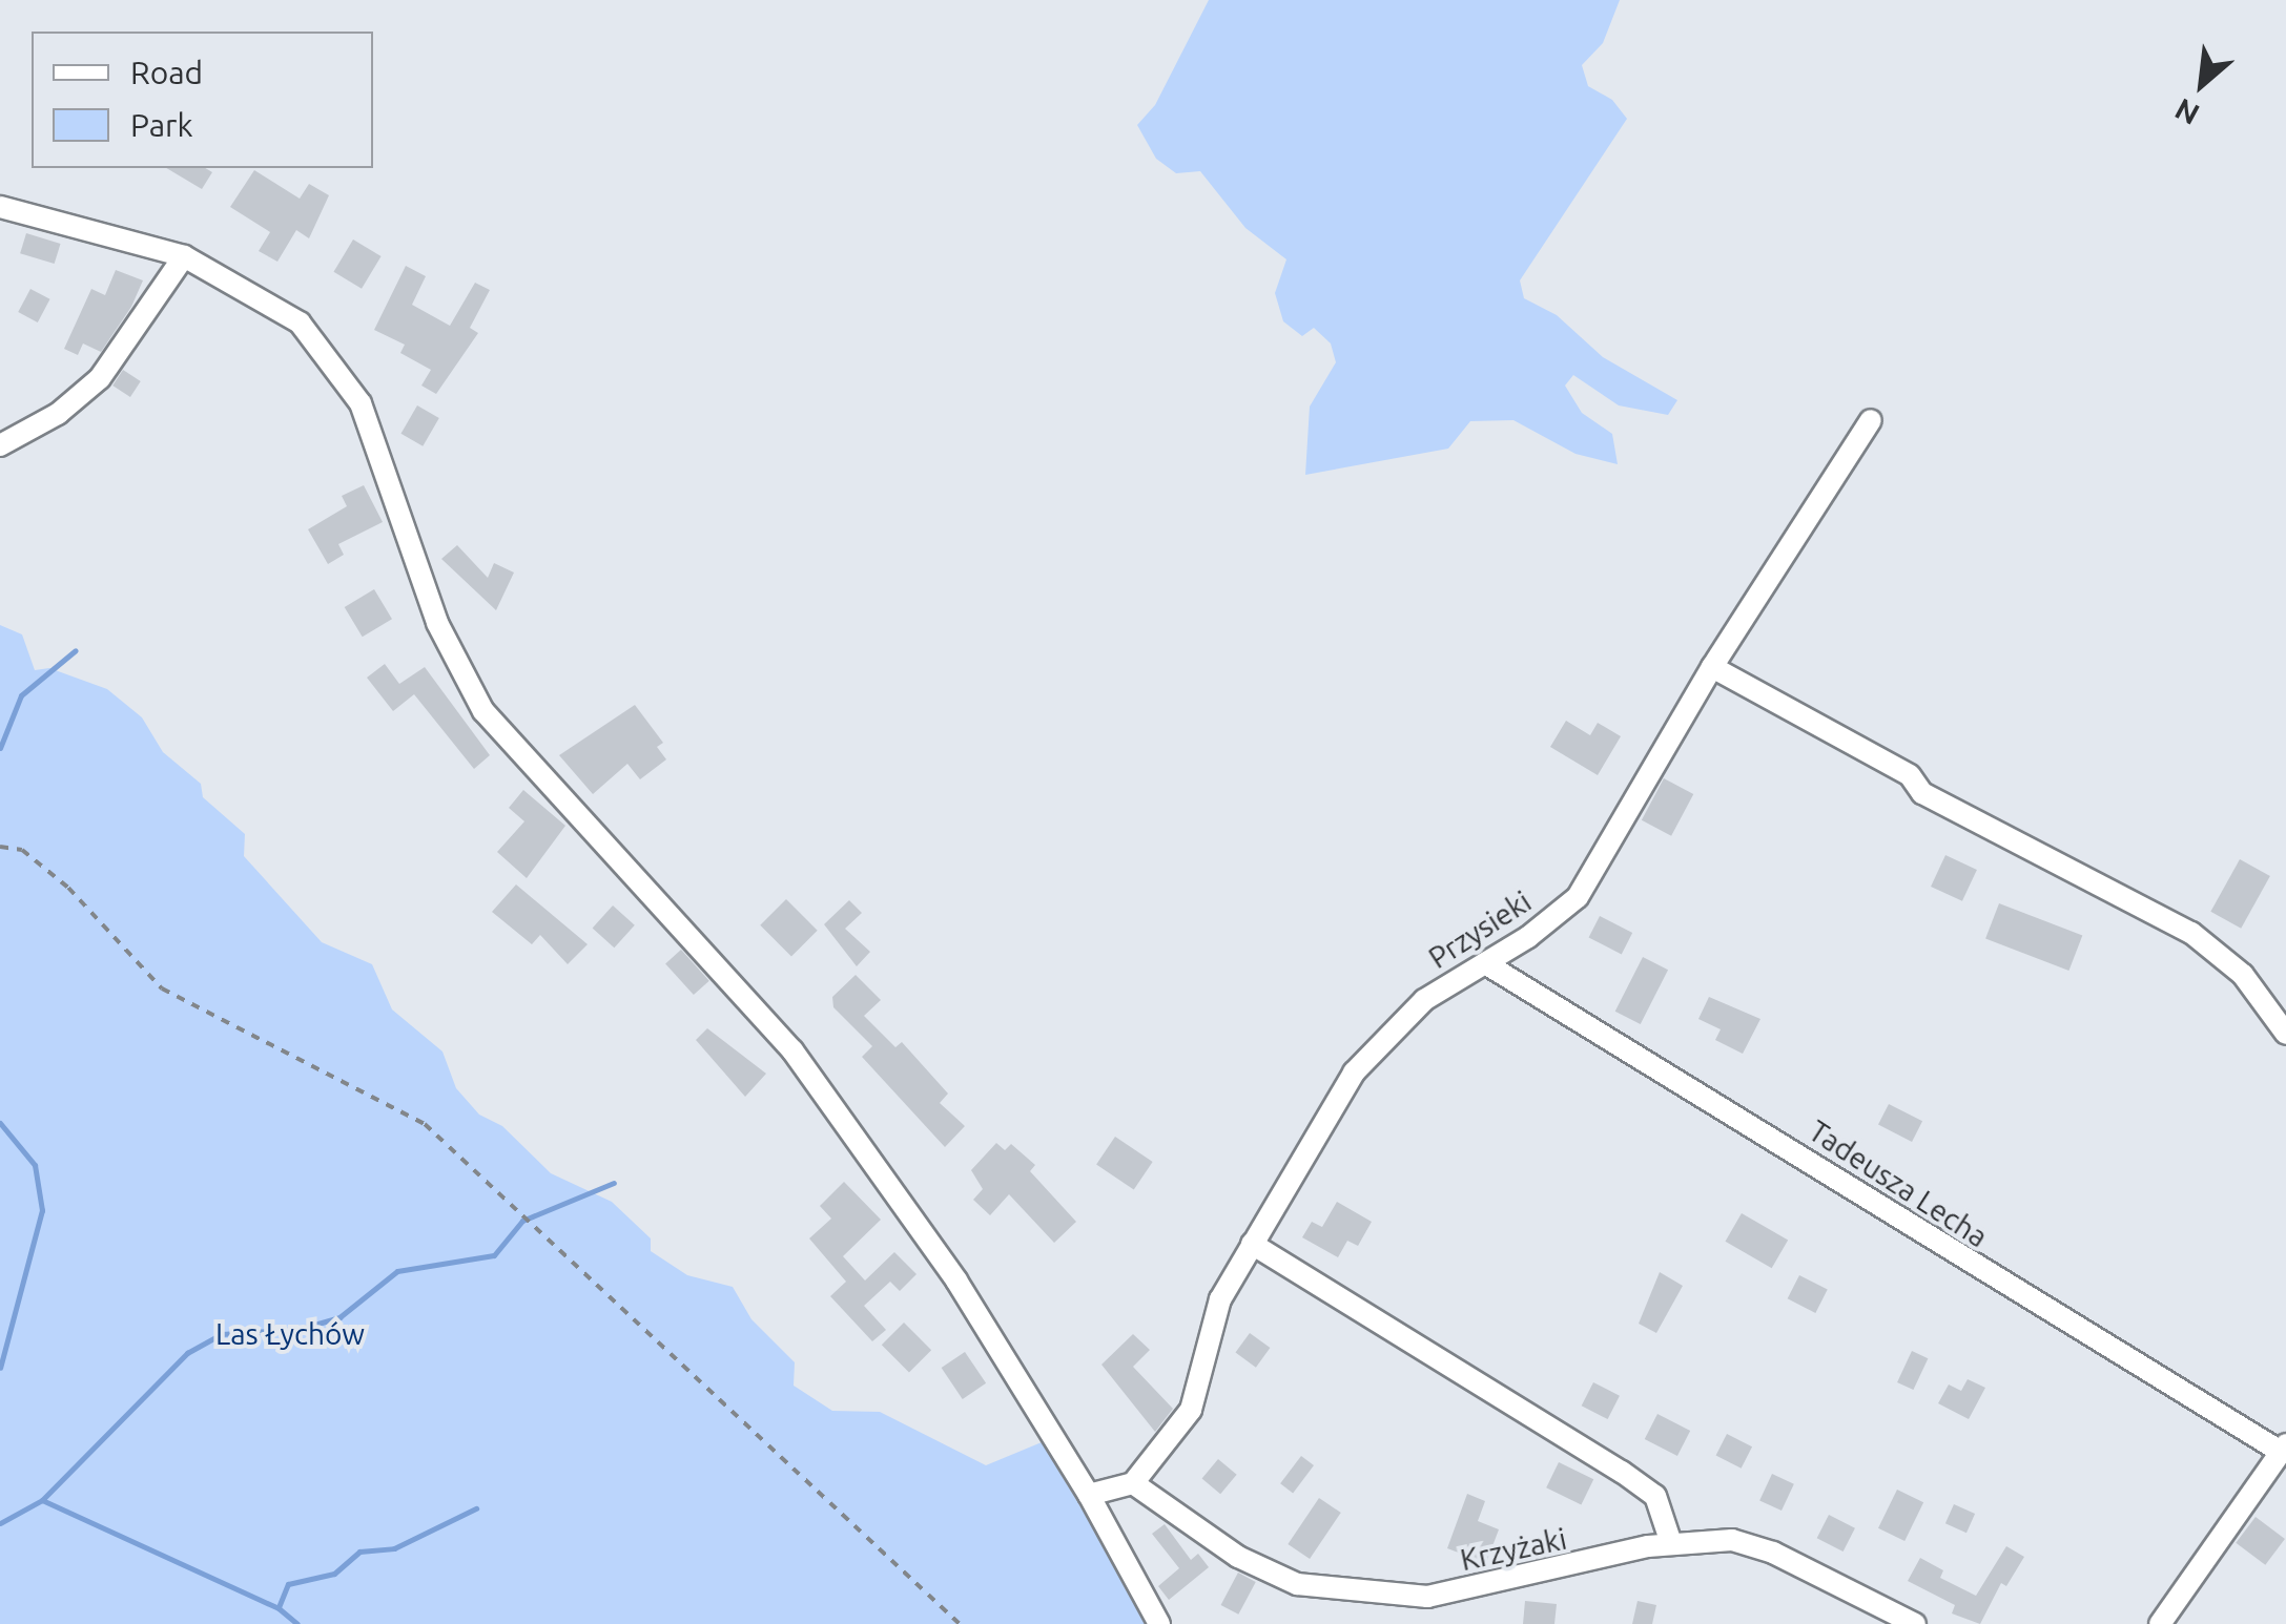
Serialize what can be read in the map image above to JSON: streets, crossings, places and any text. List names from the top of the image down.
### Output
{
  "streets": {
    "street": ["Przysieki", "Tadeusza Lecha", "Krzyżaki"]
  },
  "crossings": [
    ["Przysieki", "Tadeusza Lecha"],
    ["Przysieki", "Krzyżaki"]
  ],
  "parks": ["Las Łychów"],
  "legend": ["Road", "Park"],
  "north": "bottom left"
}
